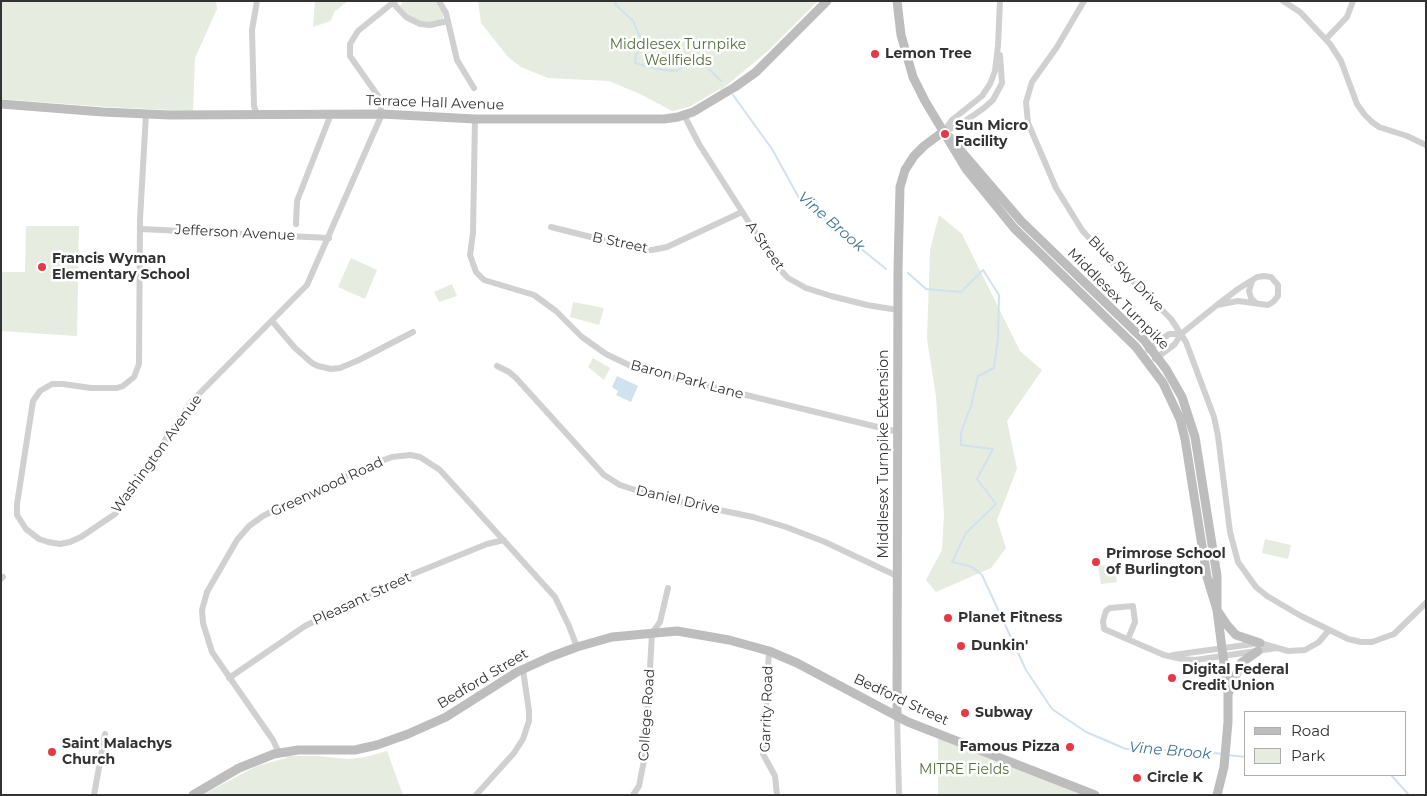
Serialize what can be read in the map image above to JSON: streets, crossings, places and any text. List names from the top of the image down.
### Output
{
  "streets": {
    "main road": [
      "Terrace Hall Avenue",
      "Middlesex Turnpike",
      "Middlesex Turnpike Extension",
      "Bedford Street"
    ],
    "street": [
      "Jefferson Avenue",
      "B Street",
      "A Street",
      "Blue Sky Drive",
      "Baron Park Lane",
      "Washington Avenue",
      "Greenwood Road",
      "Daniel Drive",
      "Pleasant Street",
      "Garrity Road",
      "College Road"
    ]
  },
  "crossings": [
    ["Terrace Hall Avenue", "A Street"],
    ["Terrace Hall Avenue", "Baron Park Lane"],
    ["Terrace Hall Avenue", "Washington Avenue"],
    ["Jefferson Avenue", "Washington Avenue"],
    ["B Street", "A Street"],
    ["A Street", "Middlesex Turnpike Extension"],
    ["Middlesex Turnpike", "Middlesex Turnpike Extension"],
    ["Baron Park Lane", "Middlesex Turnpike Extension"],
    ["Middlesex Turnpike Extension", "Daniel Drive"],
    ["Middlesex Turnpike Extension", "Bedford Street"],
    ["Greenwood Road", "Pleasant Street"],
    ["Greenwood Road", "Bedford Street"],
    ["Bedford Street", "Garrity Road"],
    ["Bedford Street", "College Road"]
  ],
  "water": ["Vine Brook"],
  "parks": ["Middlesex Turnpike Wellfields", "MITRE Fields"],
  "places": [
    "Lemon Tree",
    "Sun Micro Facility",
    "Francis Wyman Elementary School",
    "Primrose School of Burlington",
    "Planet Fitness",
    "Dunkin'",
    "Digital Federal Credit Union",
    "Subway",
    "Famous Pizza",
    "Saint Malachys Church",
    "Circle K"
  ],
  "legend": ["Road", "Park"]
}
